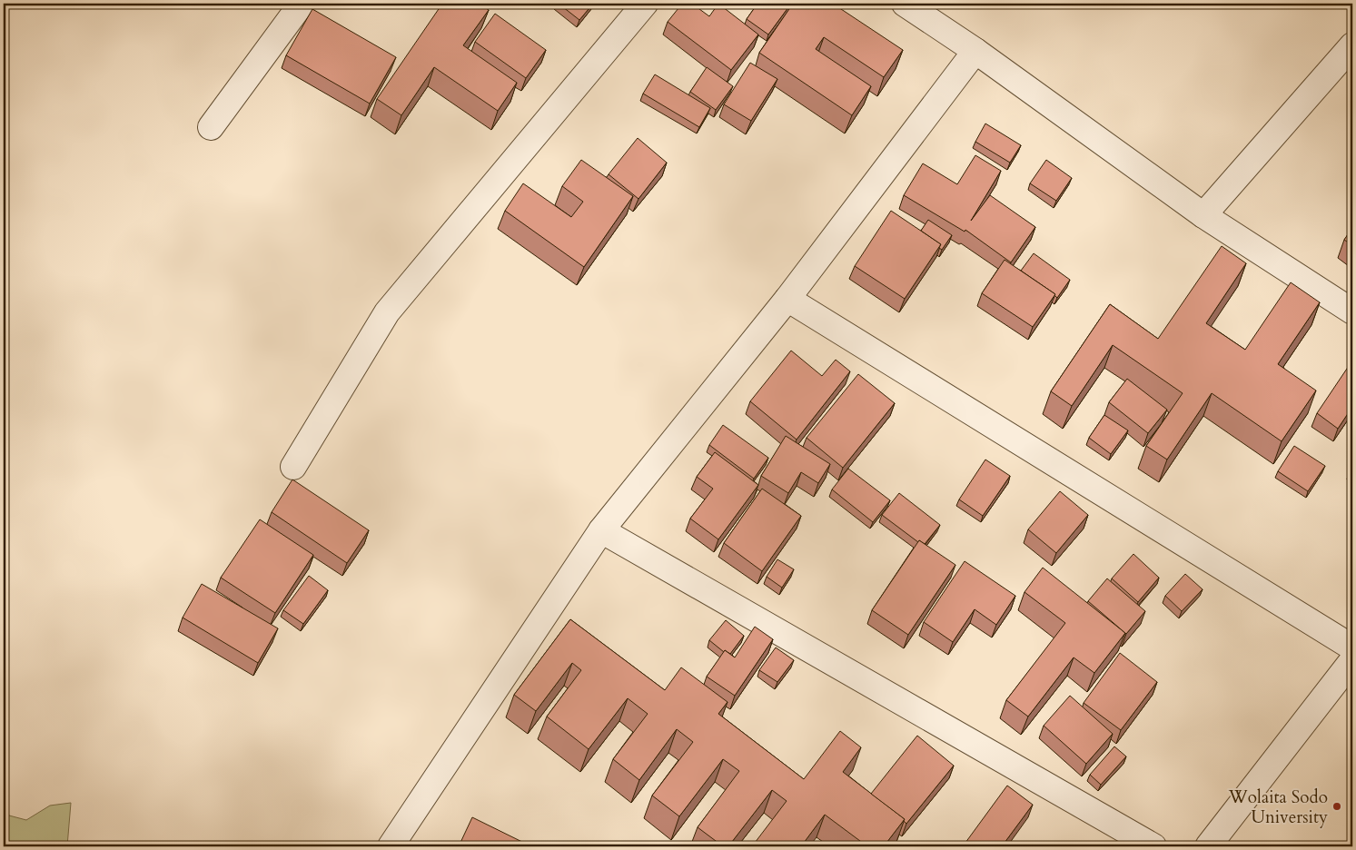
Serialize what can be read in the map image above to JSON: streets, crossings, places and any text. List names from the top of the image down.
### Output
{
  "places": ["Wolaita Sodo University"]
}
